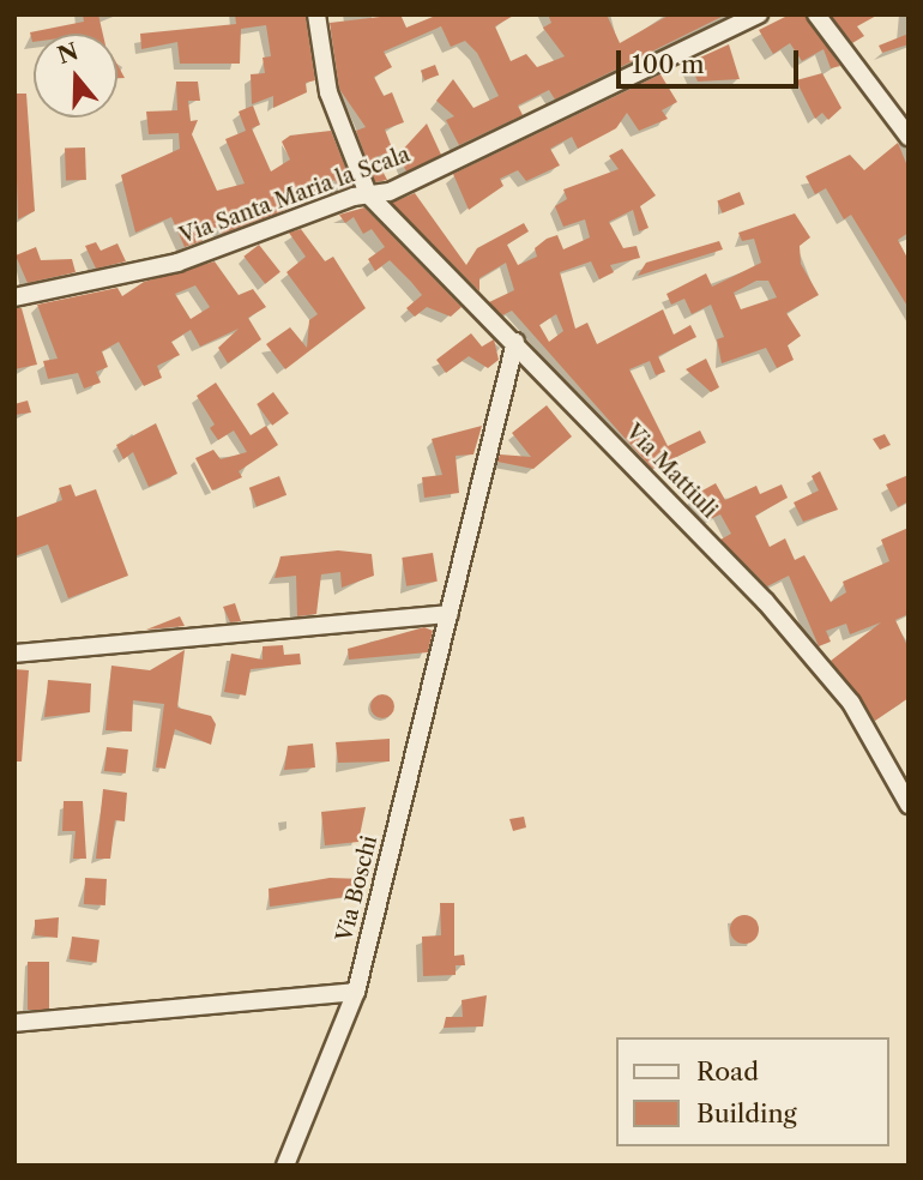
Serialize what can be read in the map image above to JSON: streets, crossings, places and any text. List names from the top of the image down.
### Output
{
  "streets": {
    "street": ["Via Santa Maria la Scala", "Via Mattiuli", "Via Boschi"]
  },
  "crossings": [
    ["Via Santa Maria la Scala", "Via Mattiuli"],
    ["Via Mattiuli", "Via Boschi"]
  ],
  "legend": ["Road", "Building"],
  "scale_bar": "100 m",
  "north": "top"
}
